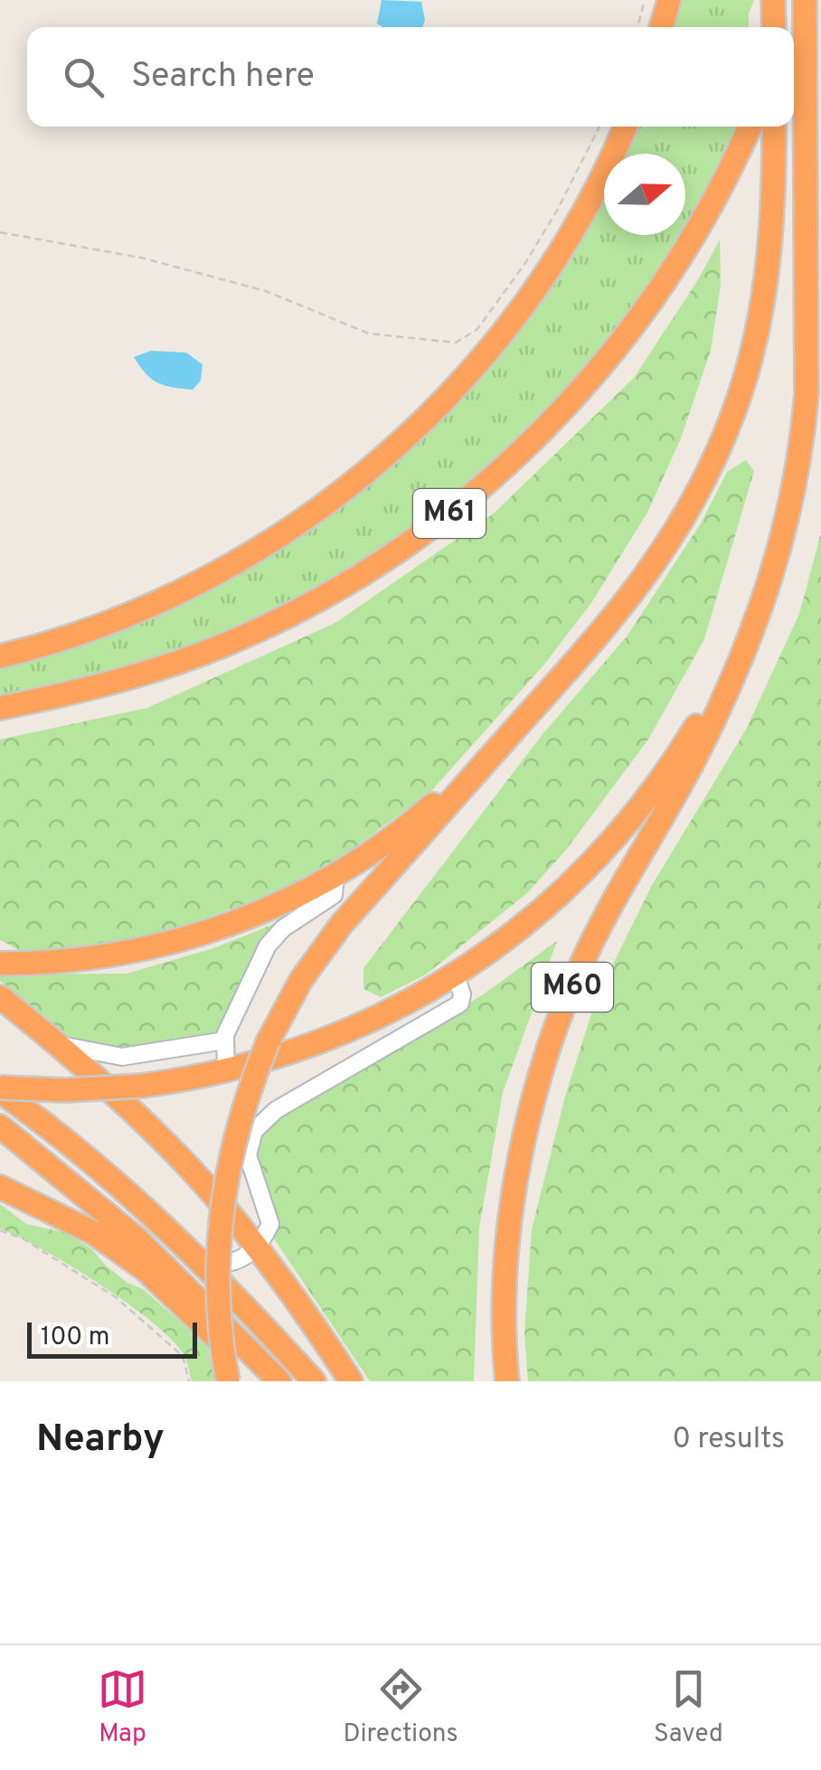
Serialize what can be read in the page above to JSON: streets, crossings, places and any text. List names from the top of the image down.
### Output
{
  "streets": {
    "highway": ["M61", "M60"]
  },
  "scale_bar": "100 m",
  "north": "right",
  "page": {
    "search": "Search here",
    "scale": "100 m",
    "heading": ["Nearby", "0 results"],
    "nav": ["Map", "Directions", "Saved"]
  }
}
